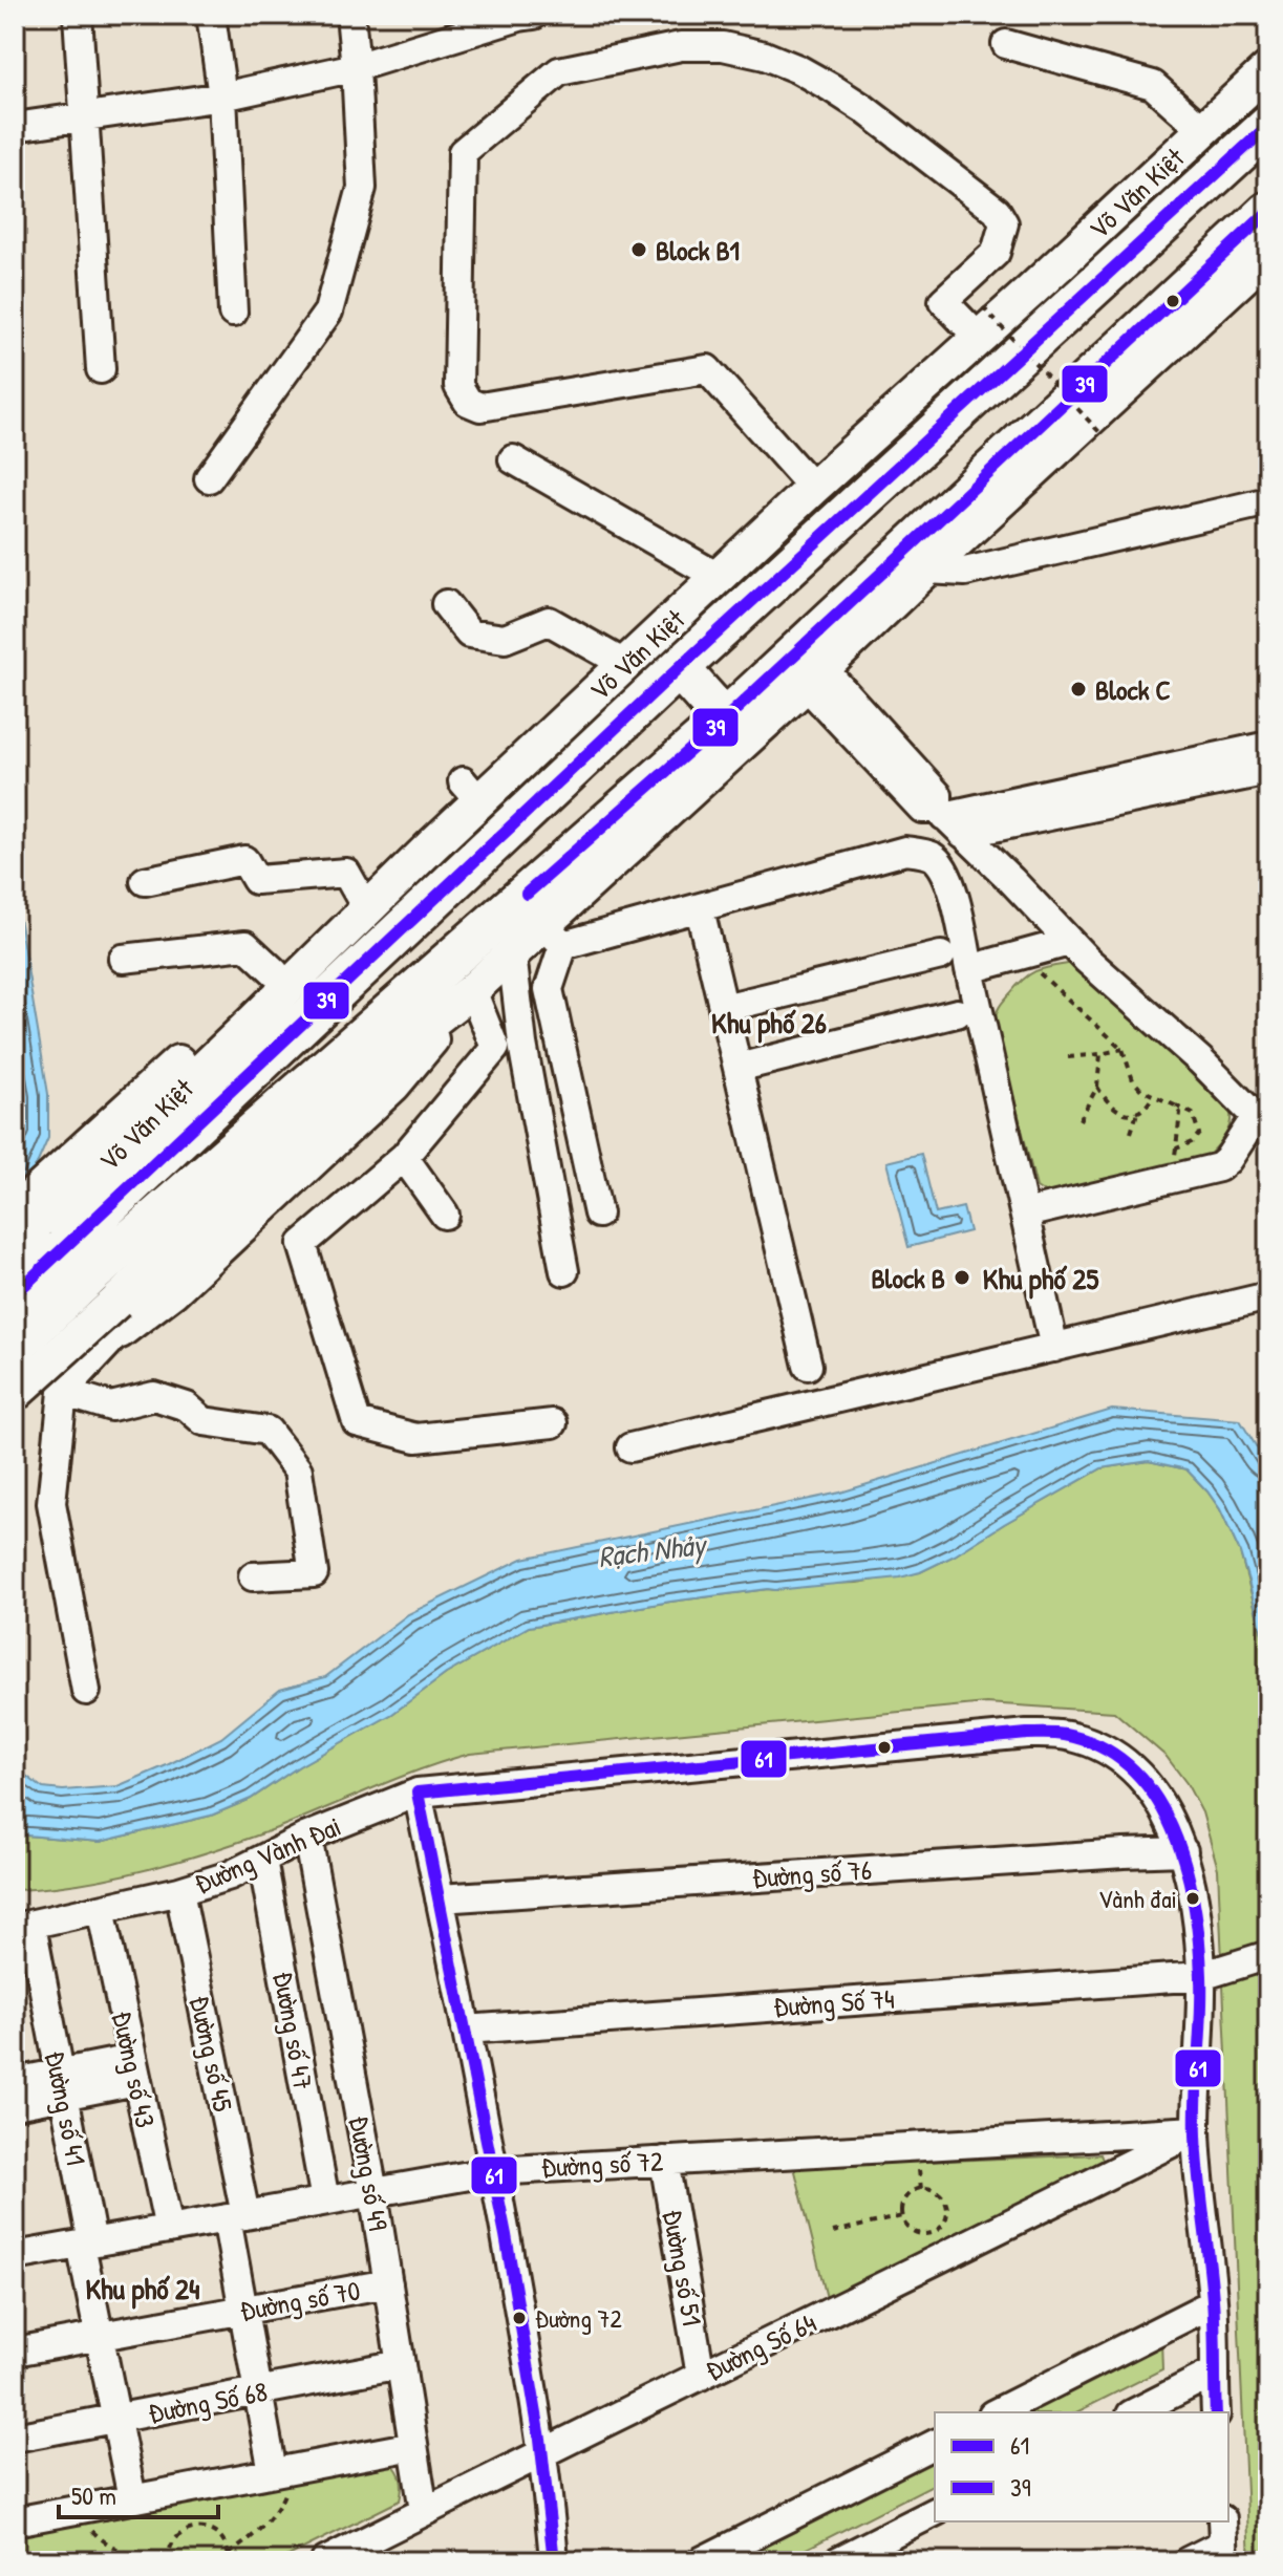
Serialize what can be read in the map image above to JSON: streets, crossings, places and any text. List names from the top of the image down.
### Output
{
  "streets": {
    "highway": ["Võ Văn Kiệt"],
    "street": [
      "Đường Vành Đai",
      "Đường số 76",
      "Đường Số 74",
      "Đường số 47",
      "Đường số 45",
      "Đường số 43",
      "Đường số 41",
      "Đường số 72",
      "Đường số 49",
      "Đường số 51",
      "Đường số 70",
      "Đường Số 64",
      "Đường Số 68"
    ]
  },
  "crossings": [
    ["Đường Vành Đai", "Đường số 76"],
    ["Đường Vành Đai", "Đường Số 74"],
    ["Đường Vành Đai", "Đường số 47"],
    ["Đường Vành Đai", "Đường số 45"],
    ["Đường Vành Đai", "Đường số 43"],
    ["Đường Vành Đai", "Đường số 41"],
    ["Đường Vành Đai", "Đường số 72"],
    ["Đường Vành Đai", "Đường số 49"],
    ["Đường Vành Đai", "Đường Số 64"],
    ["Đường số 47", "Đường số 72"],
    ["Đường số 45", "Đường số 72"],
    ["Đường số 45", "Đường số 70"],
    ["Đường số 45", "Đường Số 68"],
    ["Đường số 43", "Đường số 72"],
    ["Đường số 41", "Đường số 72"],
    ["Đường số 72", "Đường số 49"],
    ["Đường số 72", "Đường số 51"],
    ["Đường số 72", "Đường Số 64"],
    ["Đường số 49", "Đường số 70"],
    ["Đường số 49", "Đường Số 64"],
    ["Đường số 49", "Đường Số 68"],
    ["Đường số 51", "Đường Số 64"]
  ],
  "districts": ["Khu phố 26", "Khu phố 25", "Khu phố 24"],
  "water": ["Rạch Nhảy"],
  "places": [
    "Block B1",
    "Block C",
    "Block B",
    "Vành đai",
    "Đường 72"
  ],
  "lines": ["transit line 39", "transit line 61"],
  "legend": ["61", "39"],
  "scale_bar": "50 m"
}
